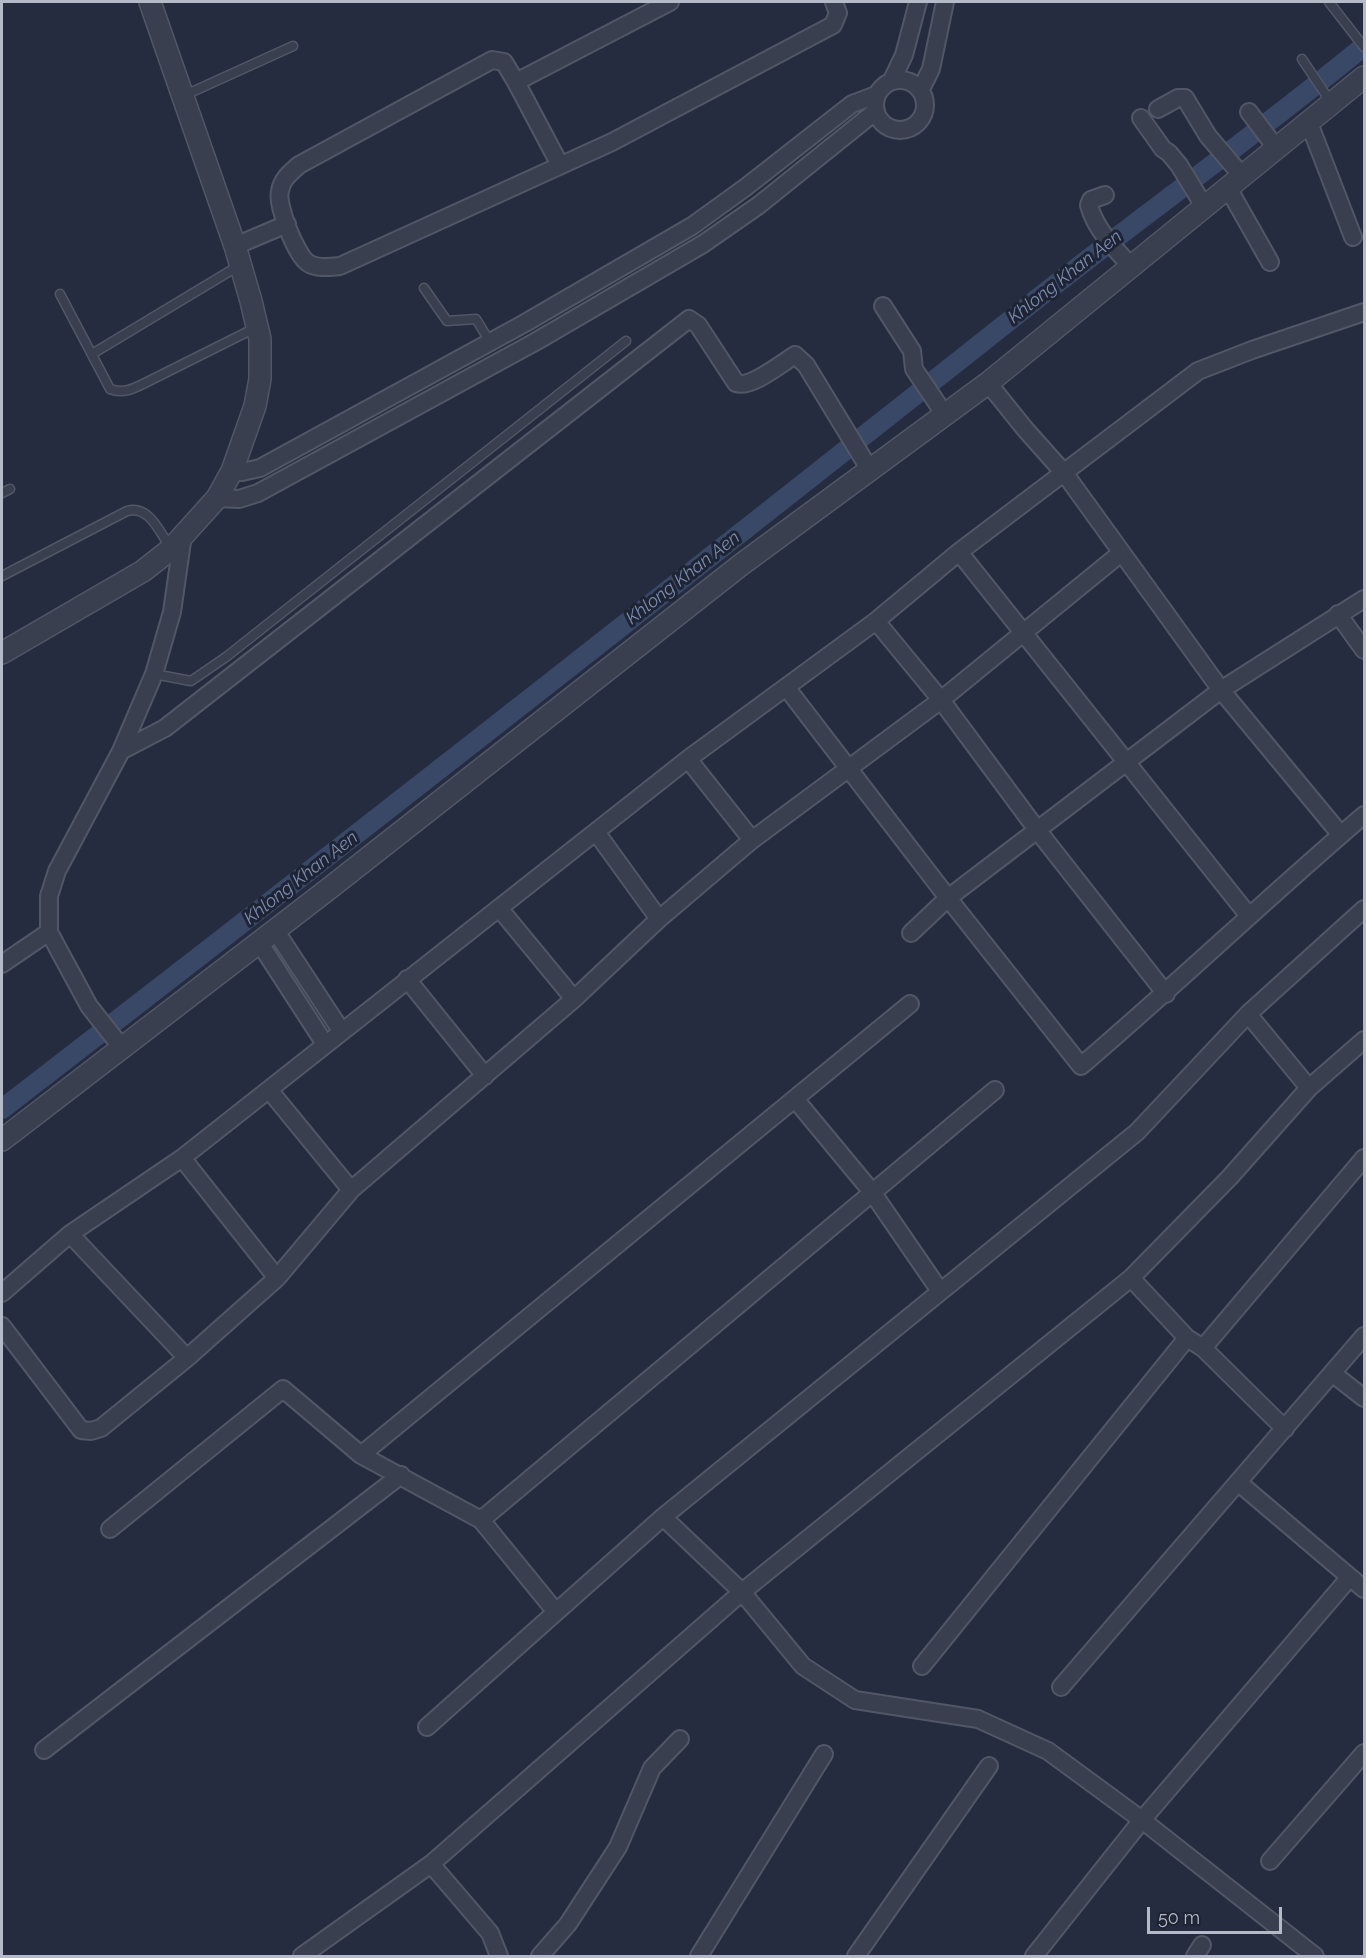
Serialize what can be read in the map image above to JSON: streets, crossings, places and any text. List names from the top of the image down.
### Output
{
  "water": ["Khlong Khan Aen"],
  "scale_bar": "50 m"
}
